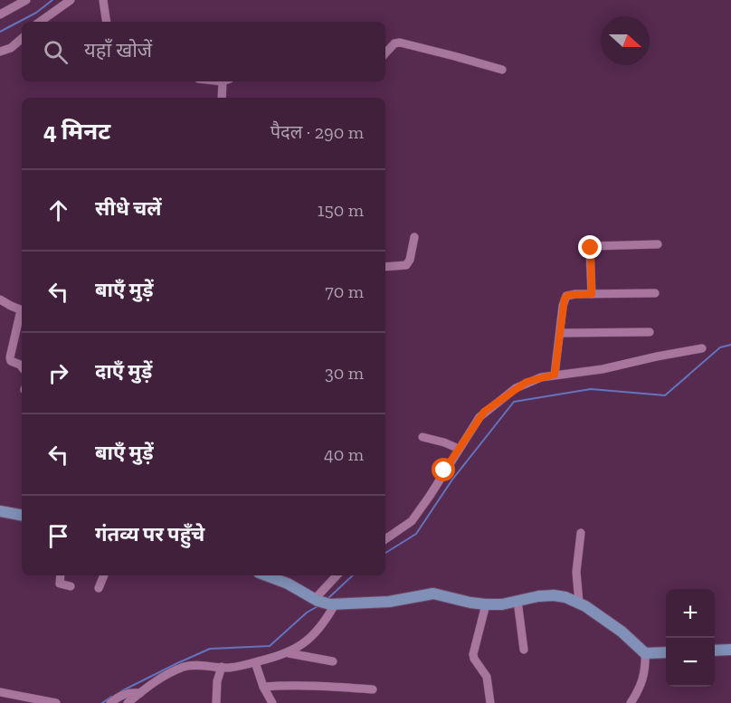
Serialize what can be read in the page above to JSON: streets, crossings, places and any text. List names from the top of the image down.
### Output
{
  "north": "right",
  "page": {
    "search": "यहाँ खोजें",
    "heading": ["4 मिनट", "पैदल · 290 m"],
    "list": [
      ["सीधे चलें", "150 m"],
      ["बाएँ मुड़ें", "70 m"],
      ["दाएँ मुड़ें", "30 m"],
      ["बाएँ मुड़ें", "40 m"],
      "गंतव्य पर पहुँचे"
    ],
    "map_buttons": ["+", "−"]
  }
}
